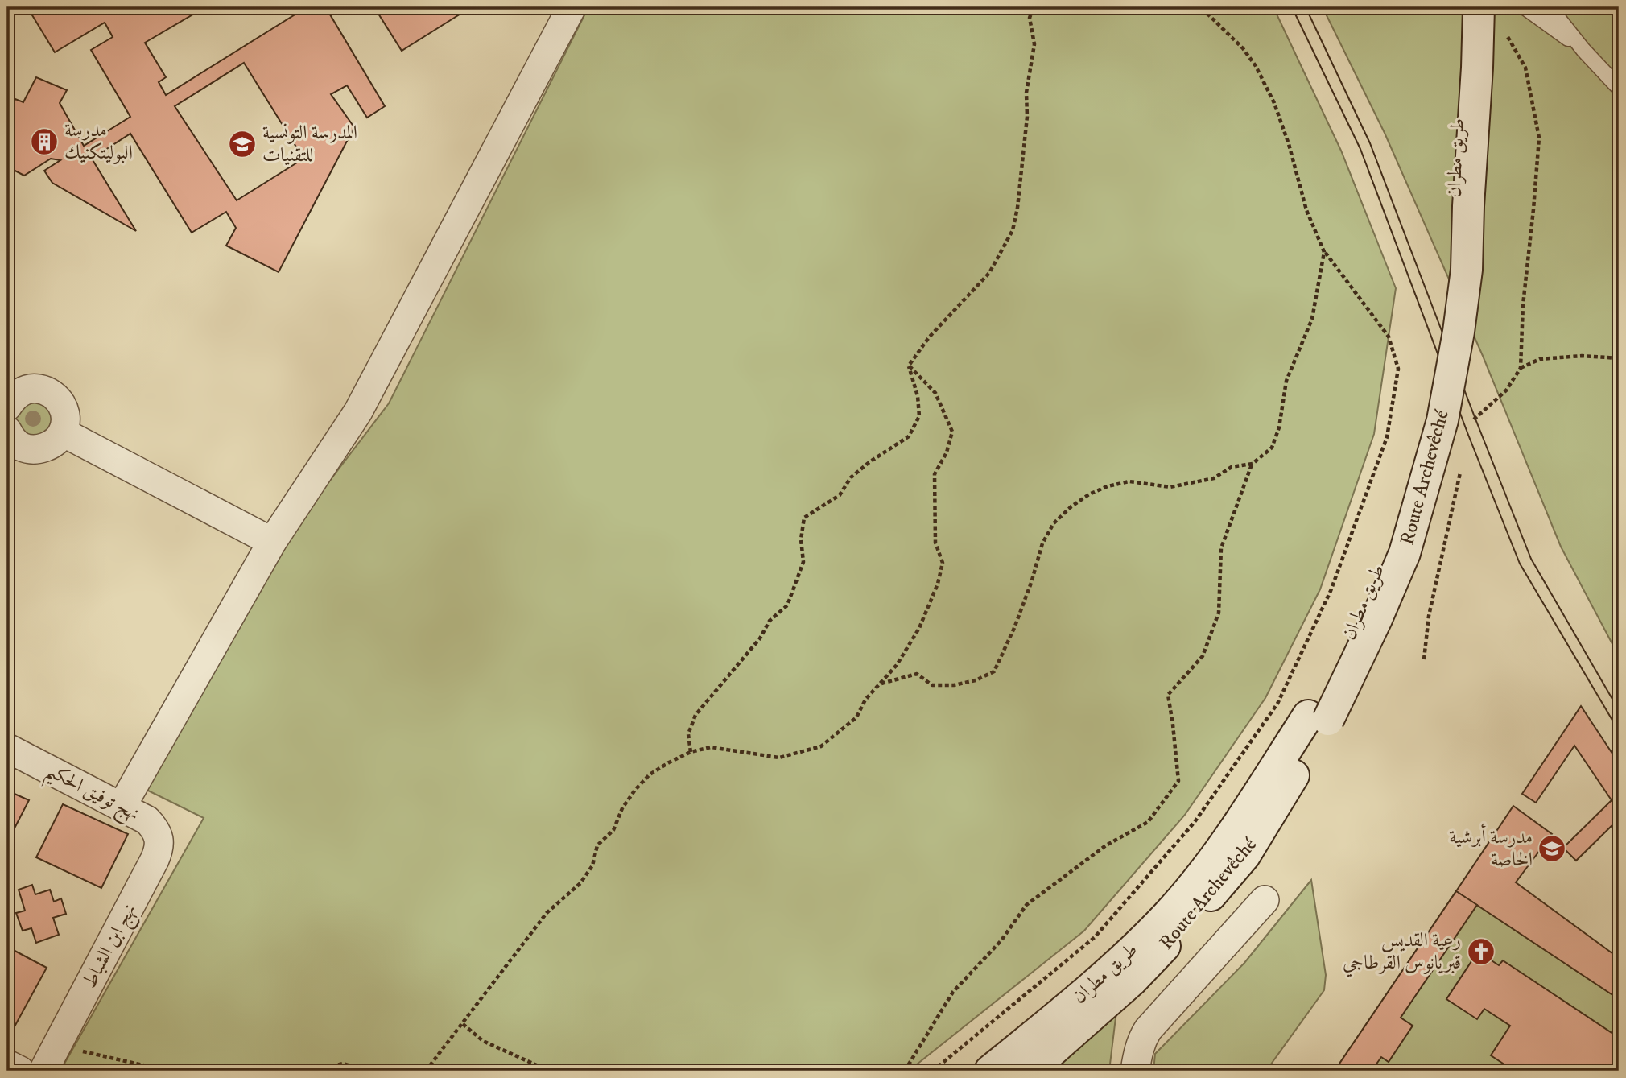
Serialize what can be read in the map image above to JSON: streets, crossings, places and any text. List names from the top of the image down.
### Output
{
  "streets": {
    "street": [
      "طريق مطران",
      "Route Archevêché",
      "نهج توفيق الحكيم",
      "نهج ابن الشباط"
    ]
  },
  "crossings": [
    ["طريق مطران", "Route Archevêché"],
    ["نهج توفيق الحكيم", "نهج ابن الشباط"]
  ],
  "places": {
    "building": ["مدرسة البوليتكنيك"],
    "school or university": ["المدرسة التونسية للتقنيات", "مدرسة أبرشية الخاصة"],
    "church": ["رعية القديس قبريانوس القرطاجي"]
  }
}
